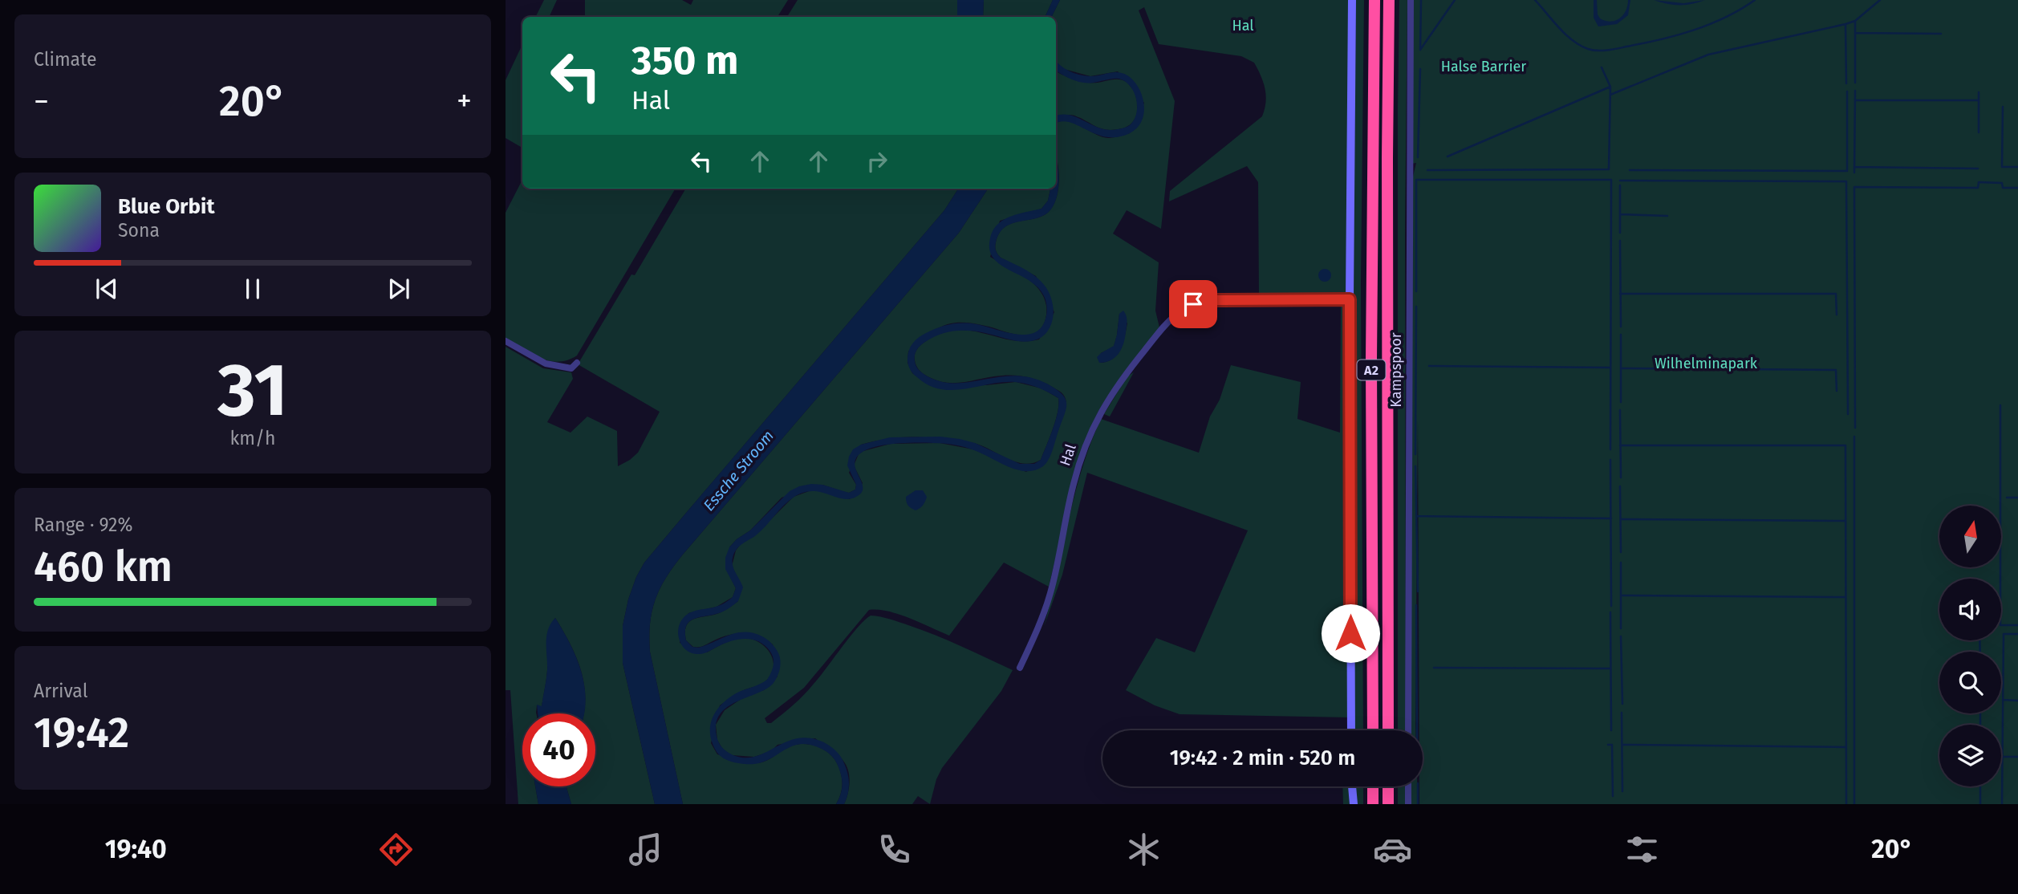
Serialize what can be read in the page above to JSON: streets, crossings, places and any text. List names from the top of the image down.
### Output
{
  "streets": {
    "highway": ["A2"],
    "street": ["Kampspoor", "Hal"]
  },
  "water": ["Essche Stroom"],
  "parks": ["Hal", "Halse Barrier", "Wilhelminapark"],
  "north": "top",
  "page": {
    "tile": [
      "Climate",
      ["31", "km/h"],
      ["Range · 92%", "460 km"],
      ["Arrival", "19:42"]
    ],
    "turn": ["350 m", "Hal"],
    "heat": ["−", "20°", "+"],
    "song": ["Blue Orbit", "Sona"],
    "limit": "40",
    "trip": "19:42 · 2 min · 520 m",
    "tabs": ["19:40", "20°"]
  }
}
